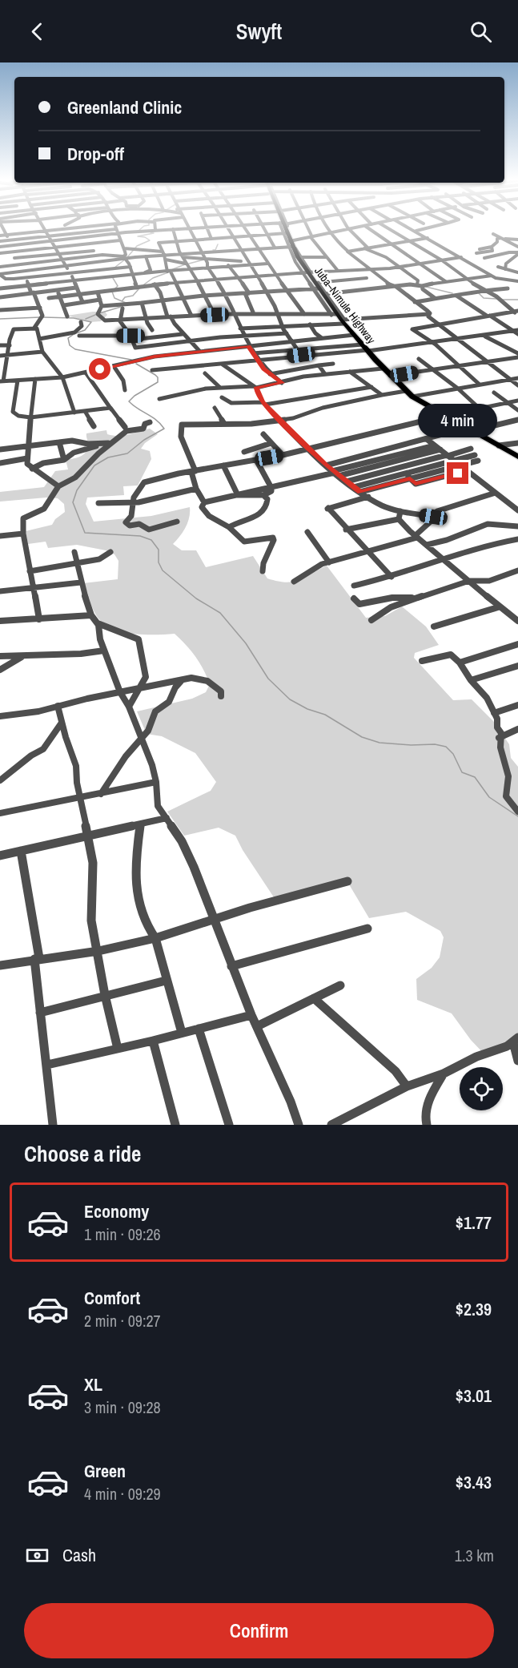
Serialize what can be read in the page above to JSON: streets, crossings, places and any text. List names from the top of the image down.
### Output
{
  "streets": {
    "main road": ["Juba–Nimule Highway"]
  },
  "page": {
    "header": "Swyft",
    "banner": ["Greenland Clinic", "Drop-off"],
    "bubble": "4 min",
    "heading": "Choose a ride",
    "list": [
      {
        "name": "Economy",
        "note": "1 min · 09:26",
        "value": "$1.77"
      },
      {
        "name": "Comfort",
        "note": "2 min · 09:27",
        "value": "$2.39"
      },
      {
        "name": "XL",
        "note": "3 min · 09:28",
        "value": "$3.01"
      },
      {
        "name": "Green",
        "note": "4 min · 09:29",
        "value": "$3.43"
      }
    ],
    "pay": ["Cash", "1.3 km"],
    "buttons": "Confirm"
  }
}
